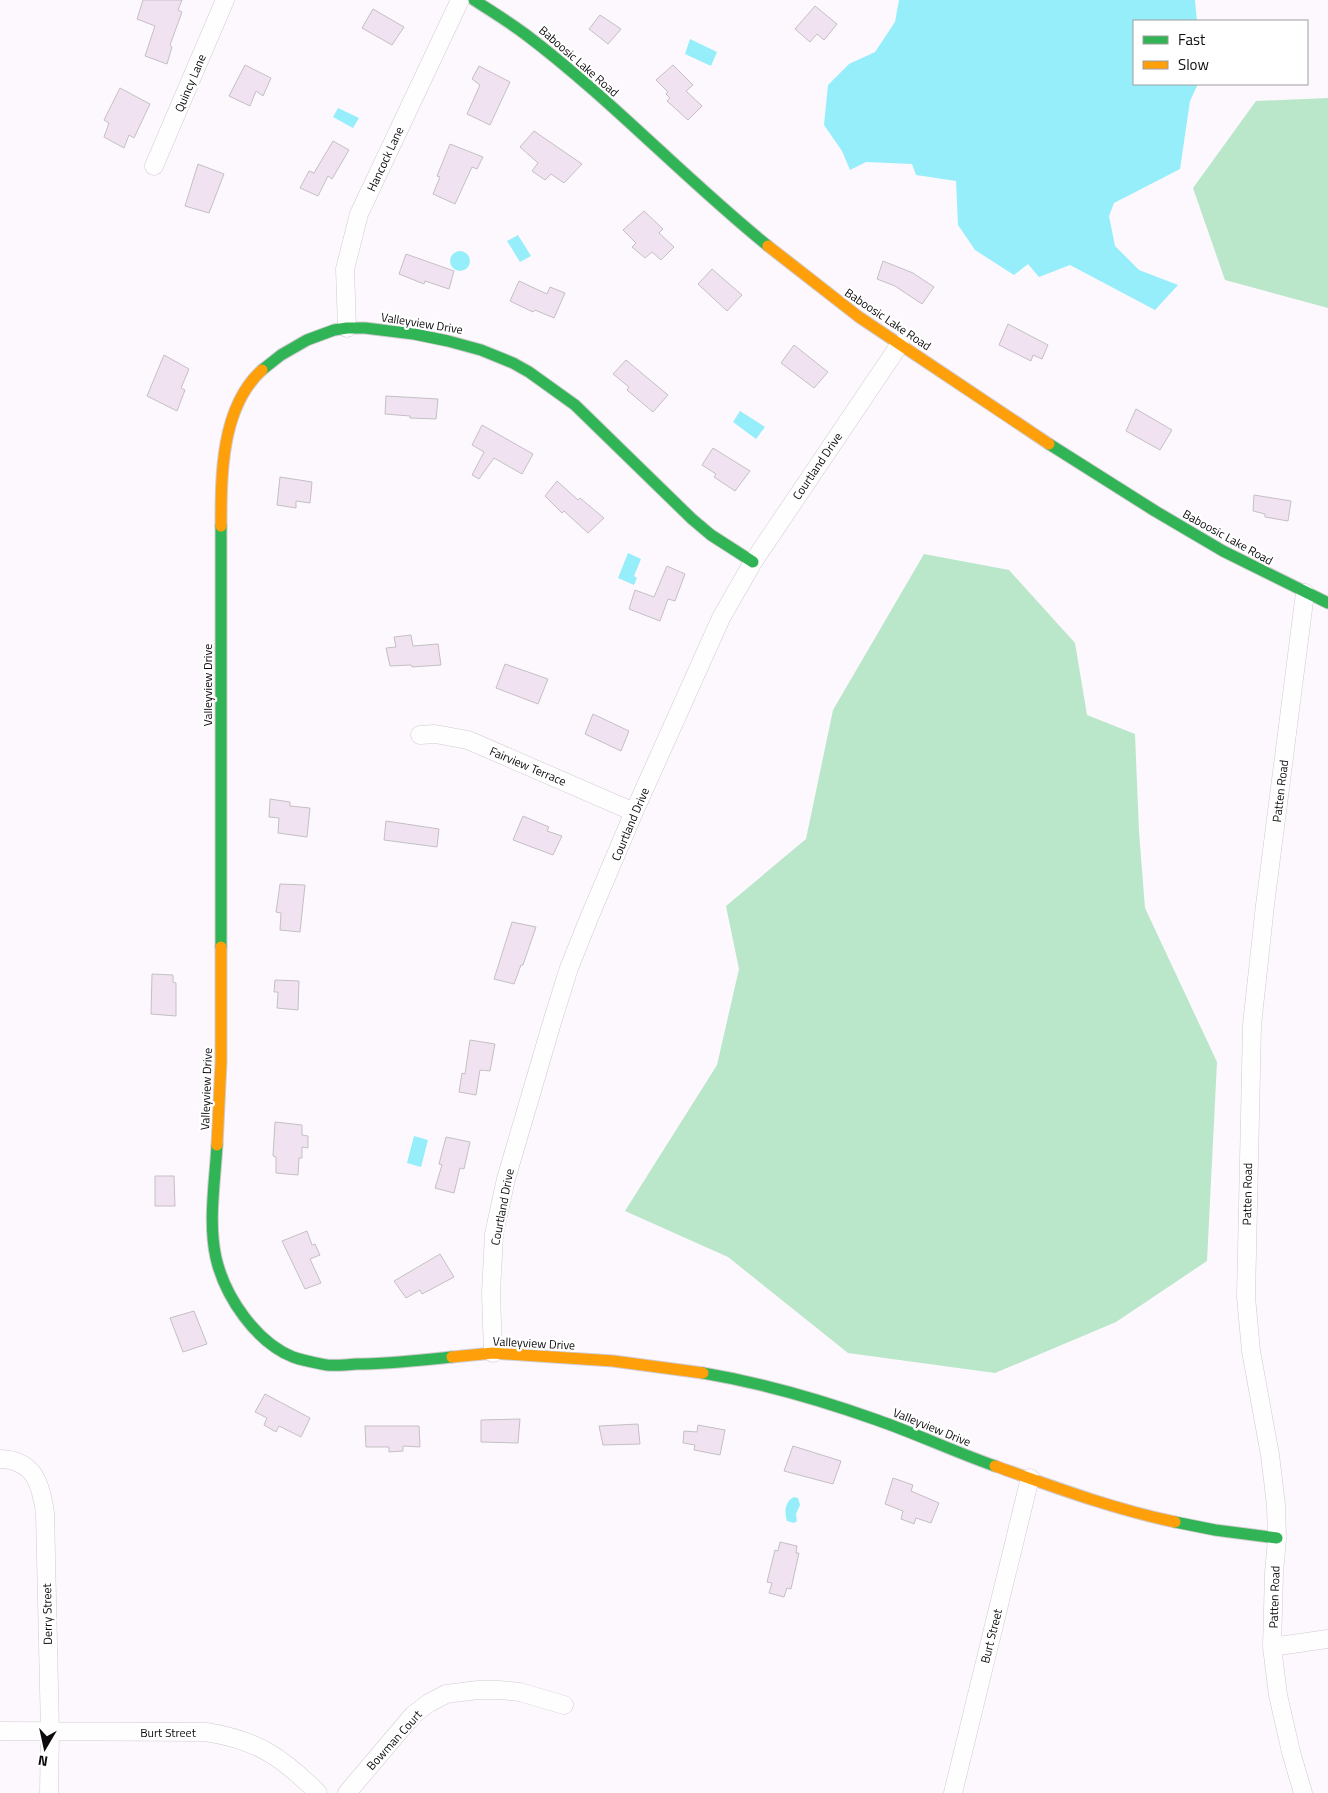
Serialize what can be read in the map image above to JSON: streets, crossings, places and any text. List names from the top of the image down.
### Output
{
  "streets": {
    "street": [
      "Baboosic Lake Road",
      "Quincy Lane",
      "Hancock Lane",
      "Valleyview Drive",
      "Courtland Drive",
      "Fairview Terrace",
      "Patten Road",
      "Derry Street",
      "Burt Street",
      "Bowman Court"
    ]
  },
  "crossings": [
    ["Baboosic Lake Road", "Courtland Drive"],
    ["Baboosic Lake Road", "Patten Road"],
    ["Hancock Lane", "Valleyview Drive"],
    ["Valleyview Drive", "Courtland Drive"],
    ["Valleyview Drive", "Patten Road"],
    ["Valleyview Drive", "Burt Street"],
    ["Courtland Drive", "Fairview Terrace"],
    ["Derry Street", "Burt Street"]
  ],
  "legend": ["Fast", "Slow"],
  "north": "bottom"
}
